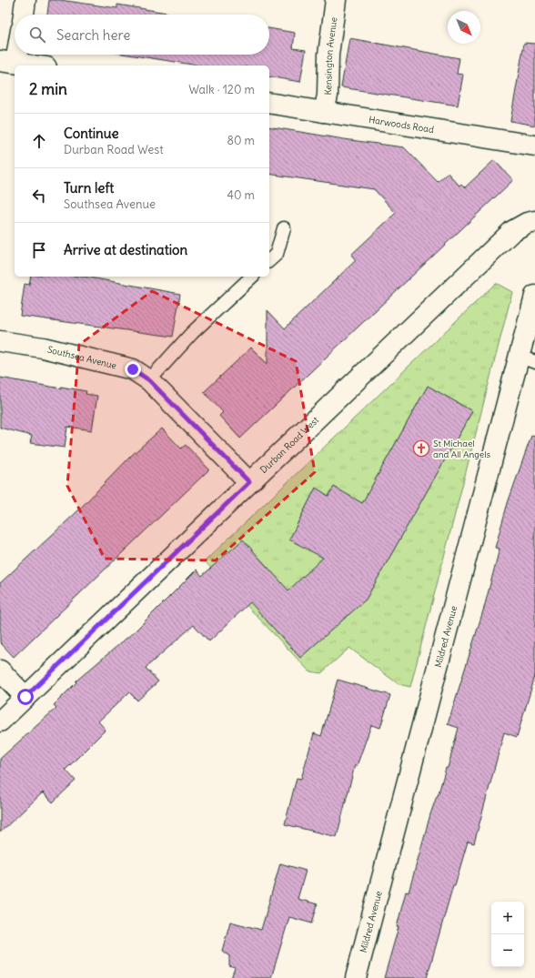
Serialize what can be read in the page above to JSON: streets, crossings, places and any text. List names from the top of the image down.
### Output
{
  "streets": {
    "street": [
      "Kensington Avenue",
      "Harwoods Road",
      "Southsea Avenue",
      "Durban Road West",
      "Mildred Avenue"
    ]
  },
  "crossings": [
    ["Kensington Avenue", "Harwoods Road"],
    ["Southsea Avenue", "Durban Road West"]
  ],
  "places": {
    "church": ["St Michael and All Angels"]
  },
  "north": "bottom right",
  "page": {
    "search": "Search here",
    "heading": ["2 min", "Walk · 120 m"],
    "list": [
      ["Continue", "Durban Road West", "80 m"],
      ["Turn left", "Southsea Avenue", "40 m"],
      "Arrive at destination"
    ],
    "map_buttons": ["+", "−"]
  }
}
